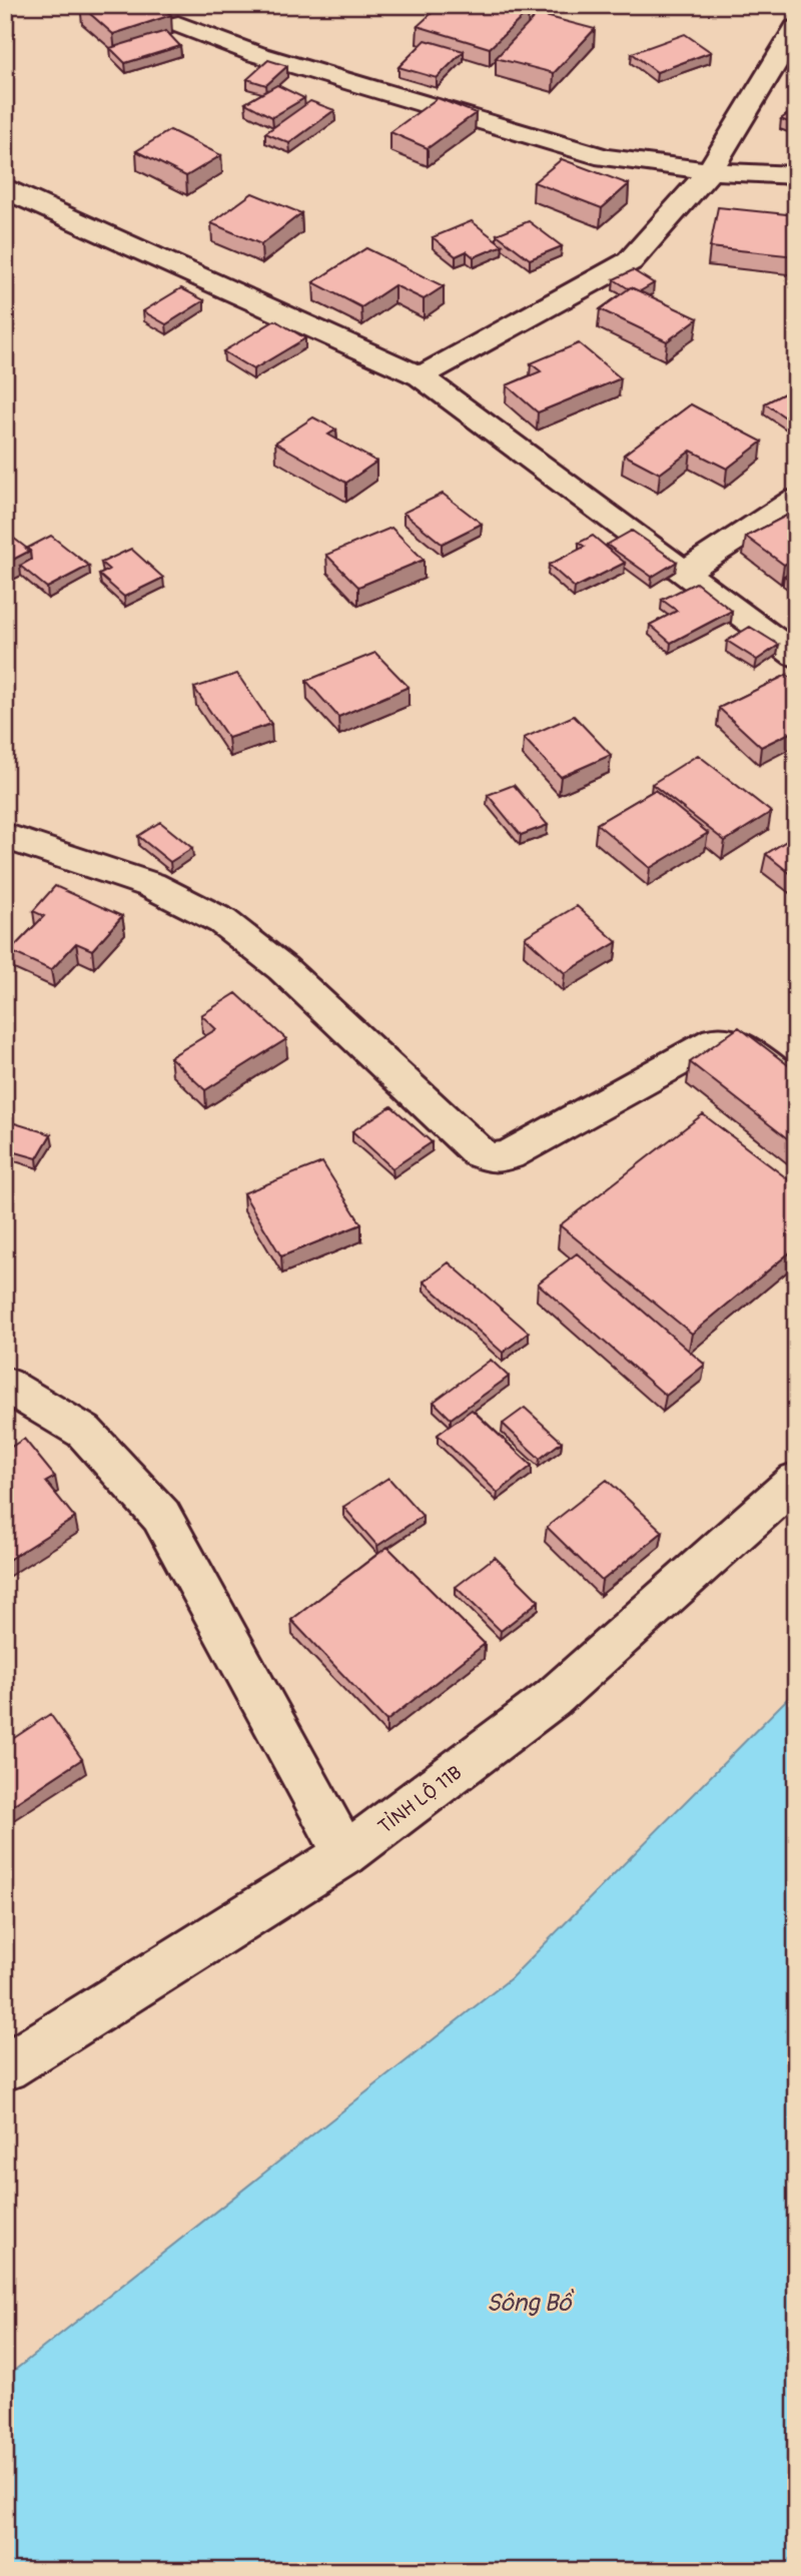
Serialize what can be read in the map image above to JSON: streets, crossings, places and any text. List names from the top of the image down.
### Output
{
  "streets": {
    "street": ["TỈNH LỘ 11B"]
  },
  "water": ["Sông Bồ"]
}
